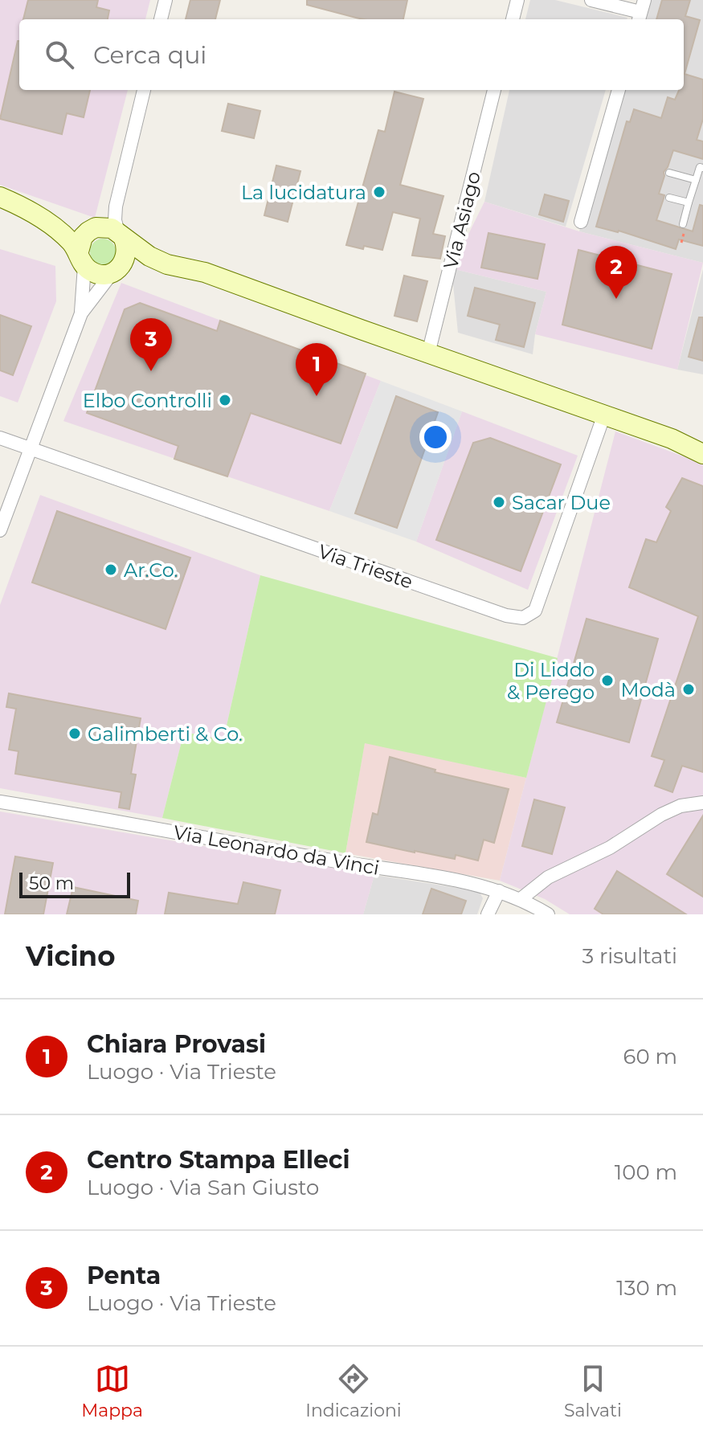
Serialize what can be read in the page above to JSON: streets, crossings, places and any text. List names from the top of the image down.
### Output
{
  "streets": {
    "street": ["Via Asiago", "Via Trieste", "Via Leonardo da Vinci"]
  },
  "places": [
    "La lucidatura",
    "Elbo Controlli",
    "Sacar Due",
    "Ar.Co.",
    "Di Liddo & Perego",
    "Modà",
    "Galimberti & Co."
  ],
  "scale_bar": "50 m",
  "page": {
    "search": "Cerca qui",
    "pins": ["2", "3", "1"],
    "scale": "50 m",
    "heading": ["Vicino", "3 risultati"],
    "list": [
      {
        "mark": "1",
        "name": "Chiara Provasi",
        "note": "Luogo · Via Trieste",
        "value": "60 m"
      },
      {
        "mark": "2",
        "name": "Centro Stampa Elleci",
        "note": "Luogo · Via San Giusto",
        "value": "100 m"
      },
      {
        "mark": "3",
        "name": "Penta",
        "note": "Luogo · Via Trieste",
        "value": "130 m"
      }
    ],
    "nav": ["Mappa", "Indicazioni", "Salvati"]
  }
}
